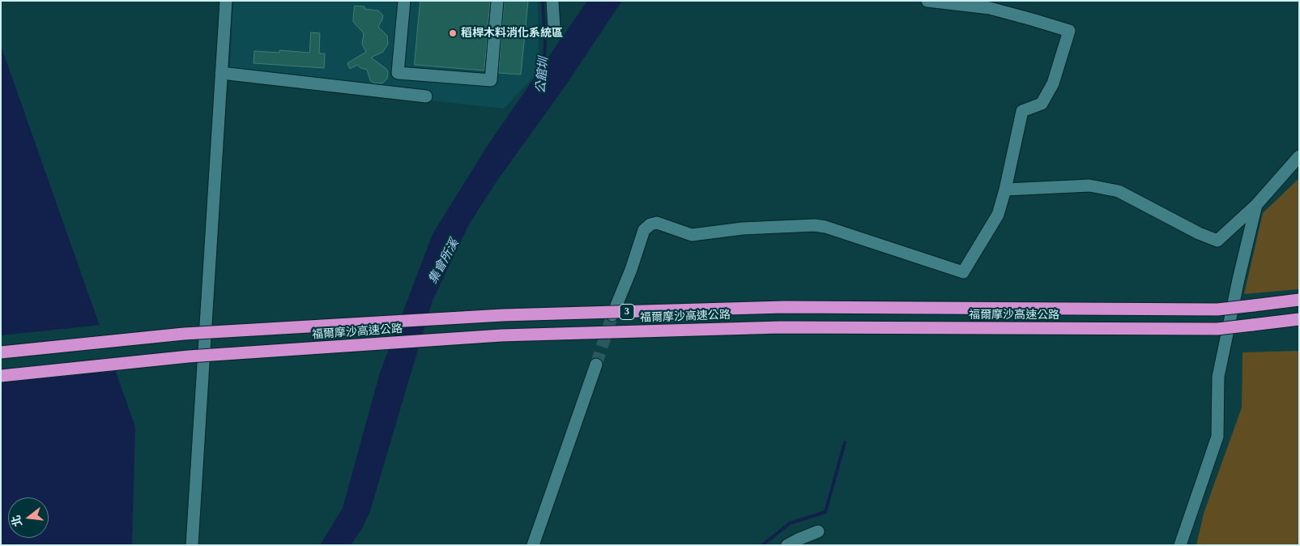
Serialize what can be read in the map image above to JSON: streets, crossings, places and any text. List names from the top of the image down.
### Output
{
  "streets": {
    "highway": ["3", "福爾摩沙高速公路"]
  },
  "water": ["公館圳", "集會所溪"],
  "places": ["稻桿木料消化系統區"],
  "north": "left"
}
